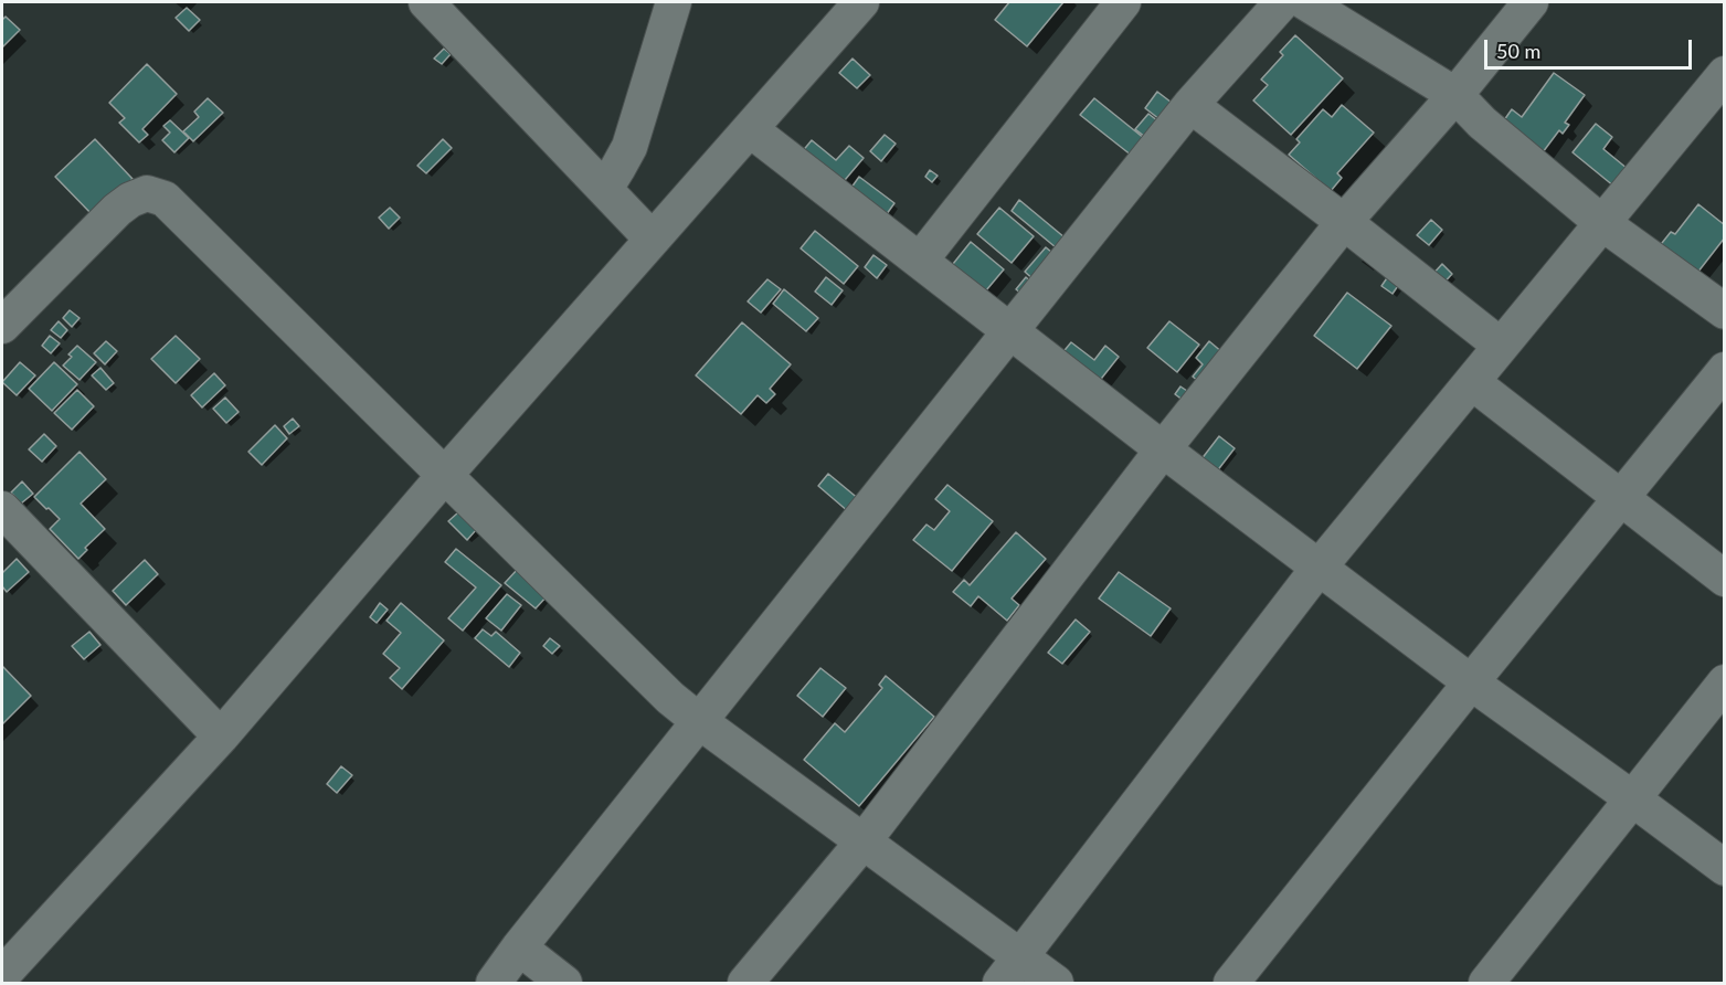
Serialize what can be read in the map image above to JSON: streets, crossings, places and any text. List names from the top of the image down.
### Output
{
  "scale_bar": "50 m"
}
